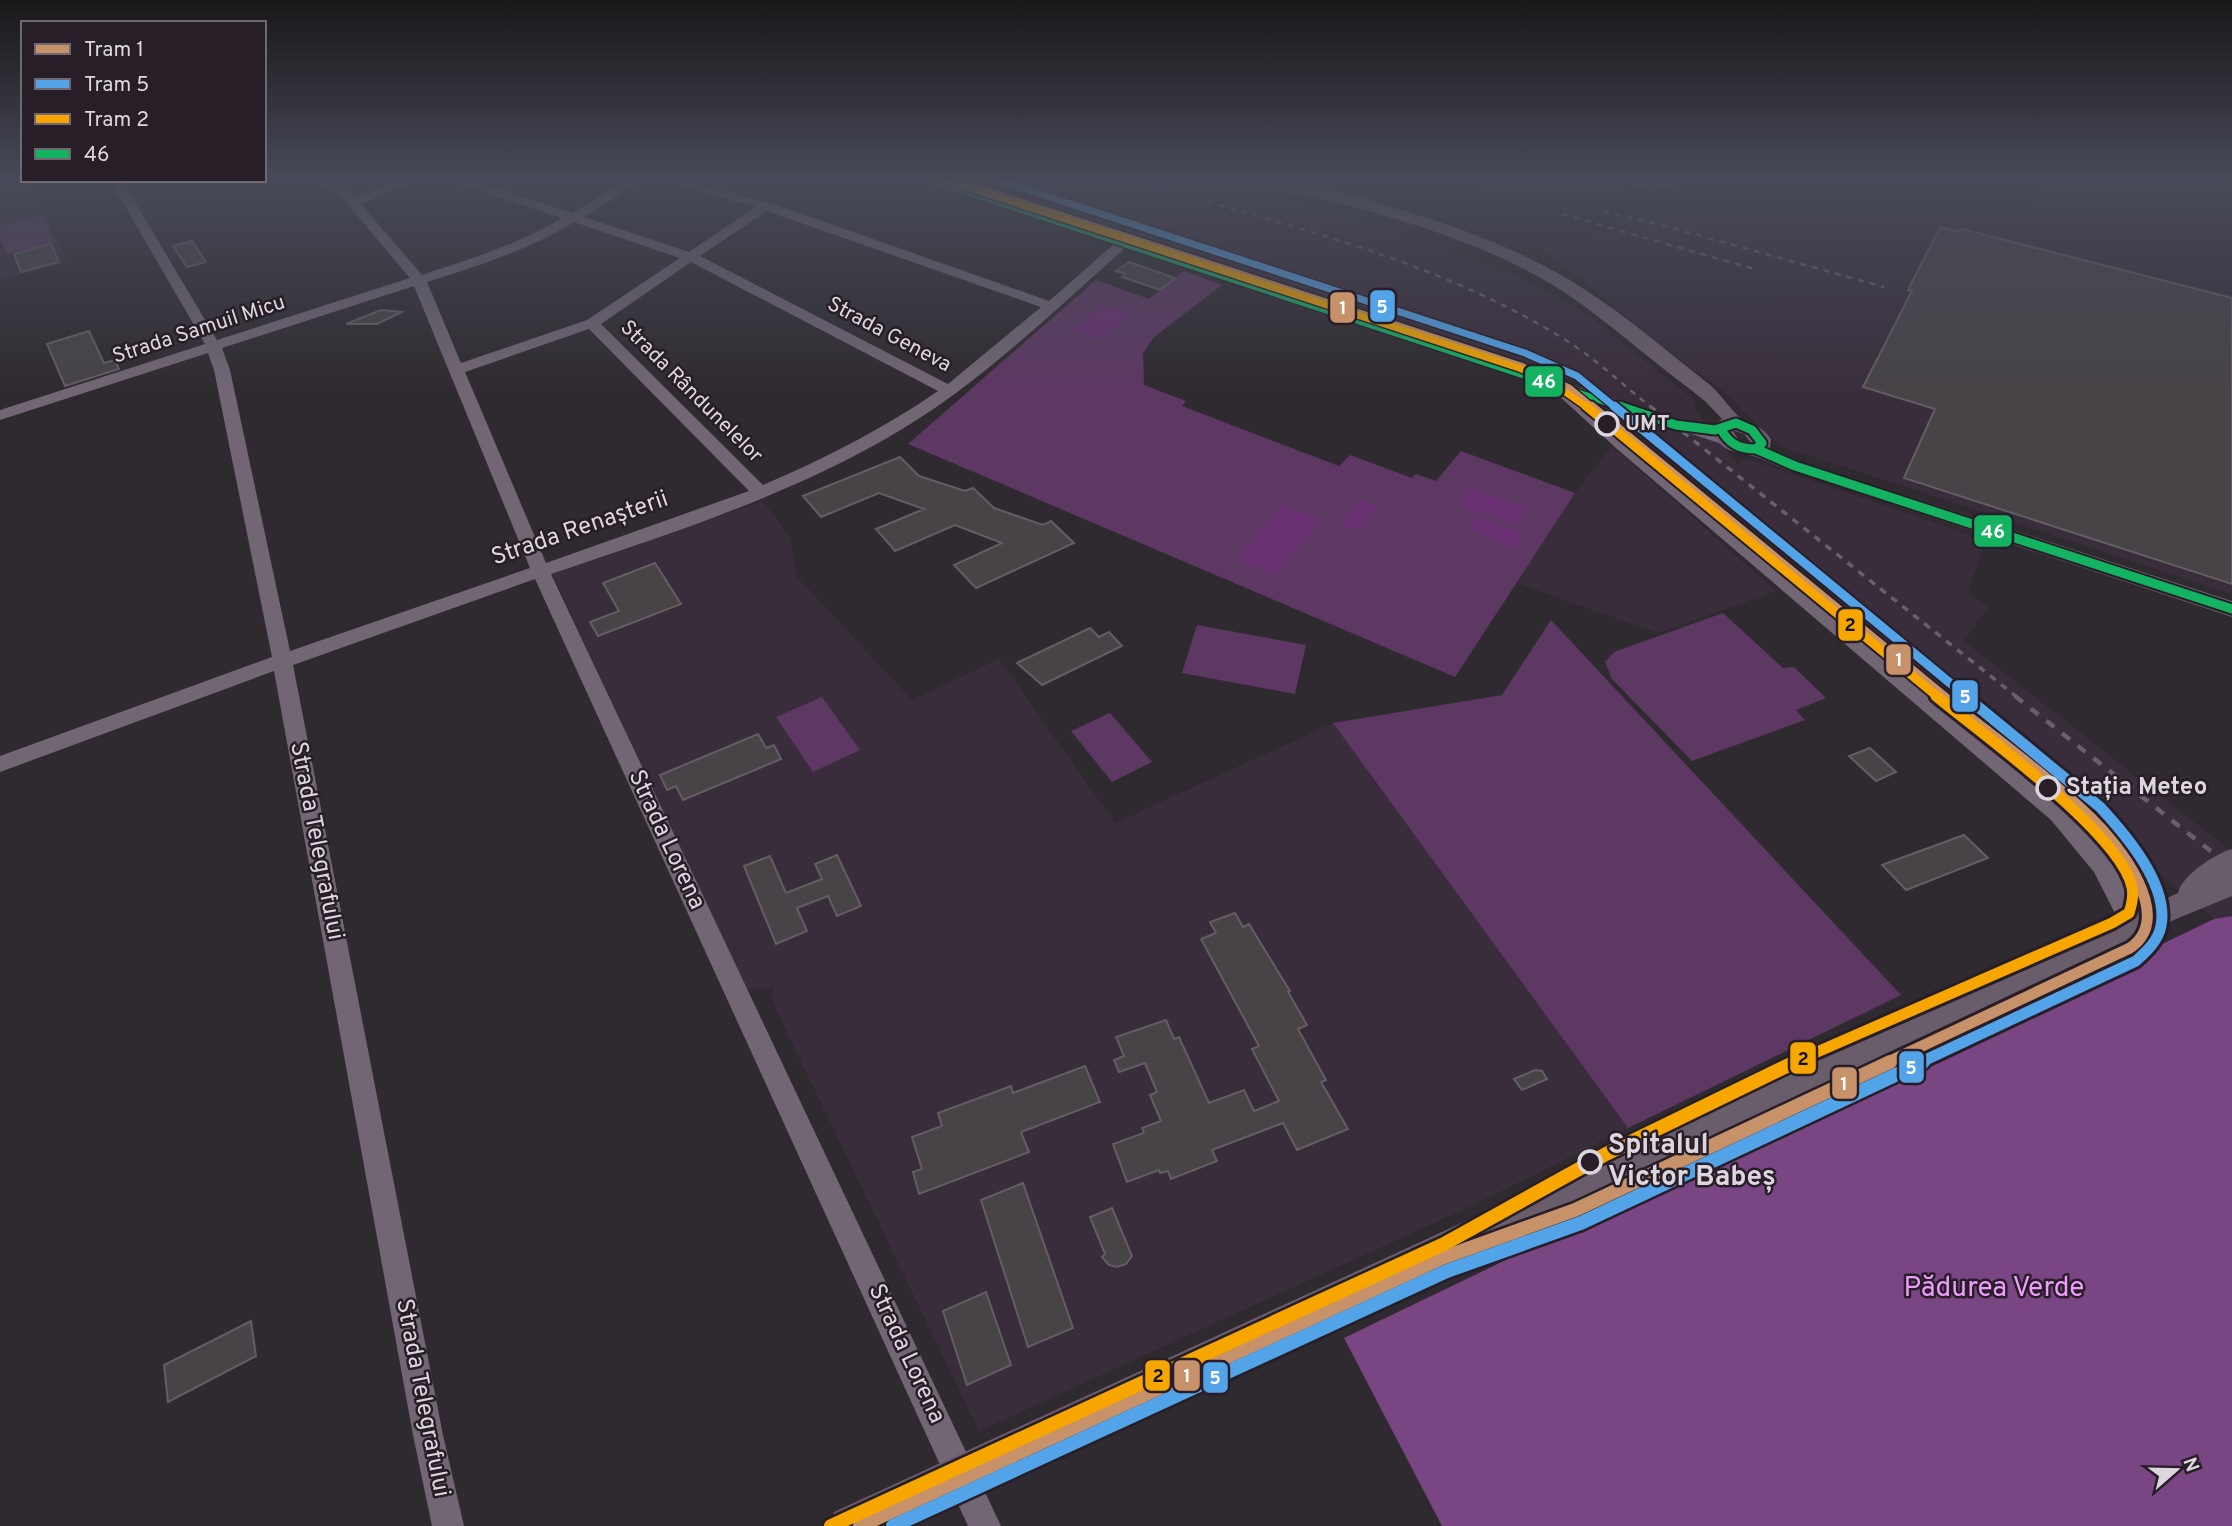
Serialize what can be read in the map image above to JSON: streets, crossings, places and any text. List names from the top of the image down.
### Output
{
  "streets": {
    "street": [
      "Strada Samuil Micu",
      "Strada Geneva",
      "Strada Rândunelelor",
      "Strada Renașterii",
      "Strada Lorena",
      "Strada Telegrafului"
    ]
  },
  "crossings": [
    ["Strada Samuil Micu", "Strada Lorena"],
    ["Strada Samuil Micu", "Strada Telegrafului"],
    ["Strada Geneva", "Strada Renașterii"],
    ["Strada Rândunelelor", "Strada Renașterii"],
    ["Strada Renașterii", "Strada Lorena"],
    ["Strada Renașterii", "Strada Telegrafului"]
  ],
  "parks": ["Pădurea Verde"],
  "places": ["UMT", "Stația Meteo", "Spitalul Victor Babeș"],
  "lines": [
    "tram line 1",
    "tram line 5",
    "tram line 2",
    "transit line 46"
  ],
  "legend": [
    "Tram 1",
    "Tram 5",
    "Tram 2",
    "46"
  ],
  "north": "right"
}
